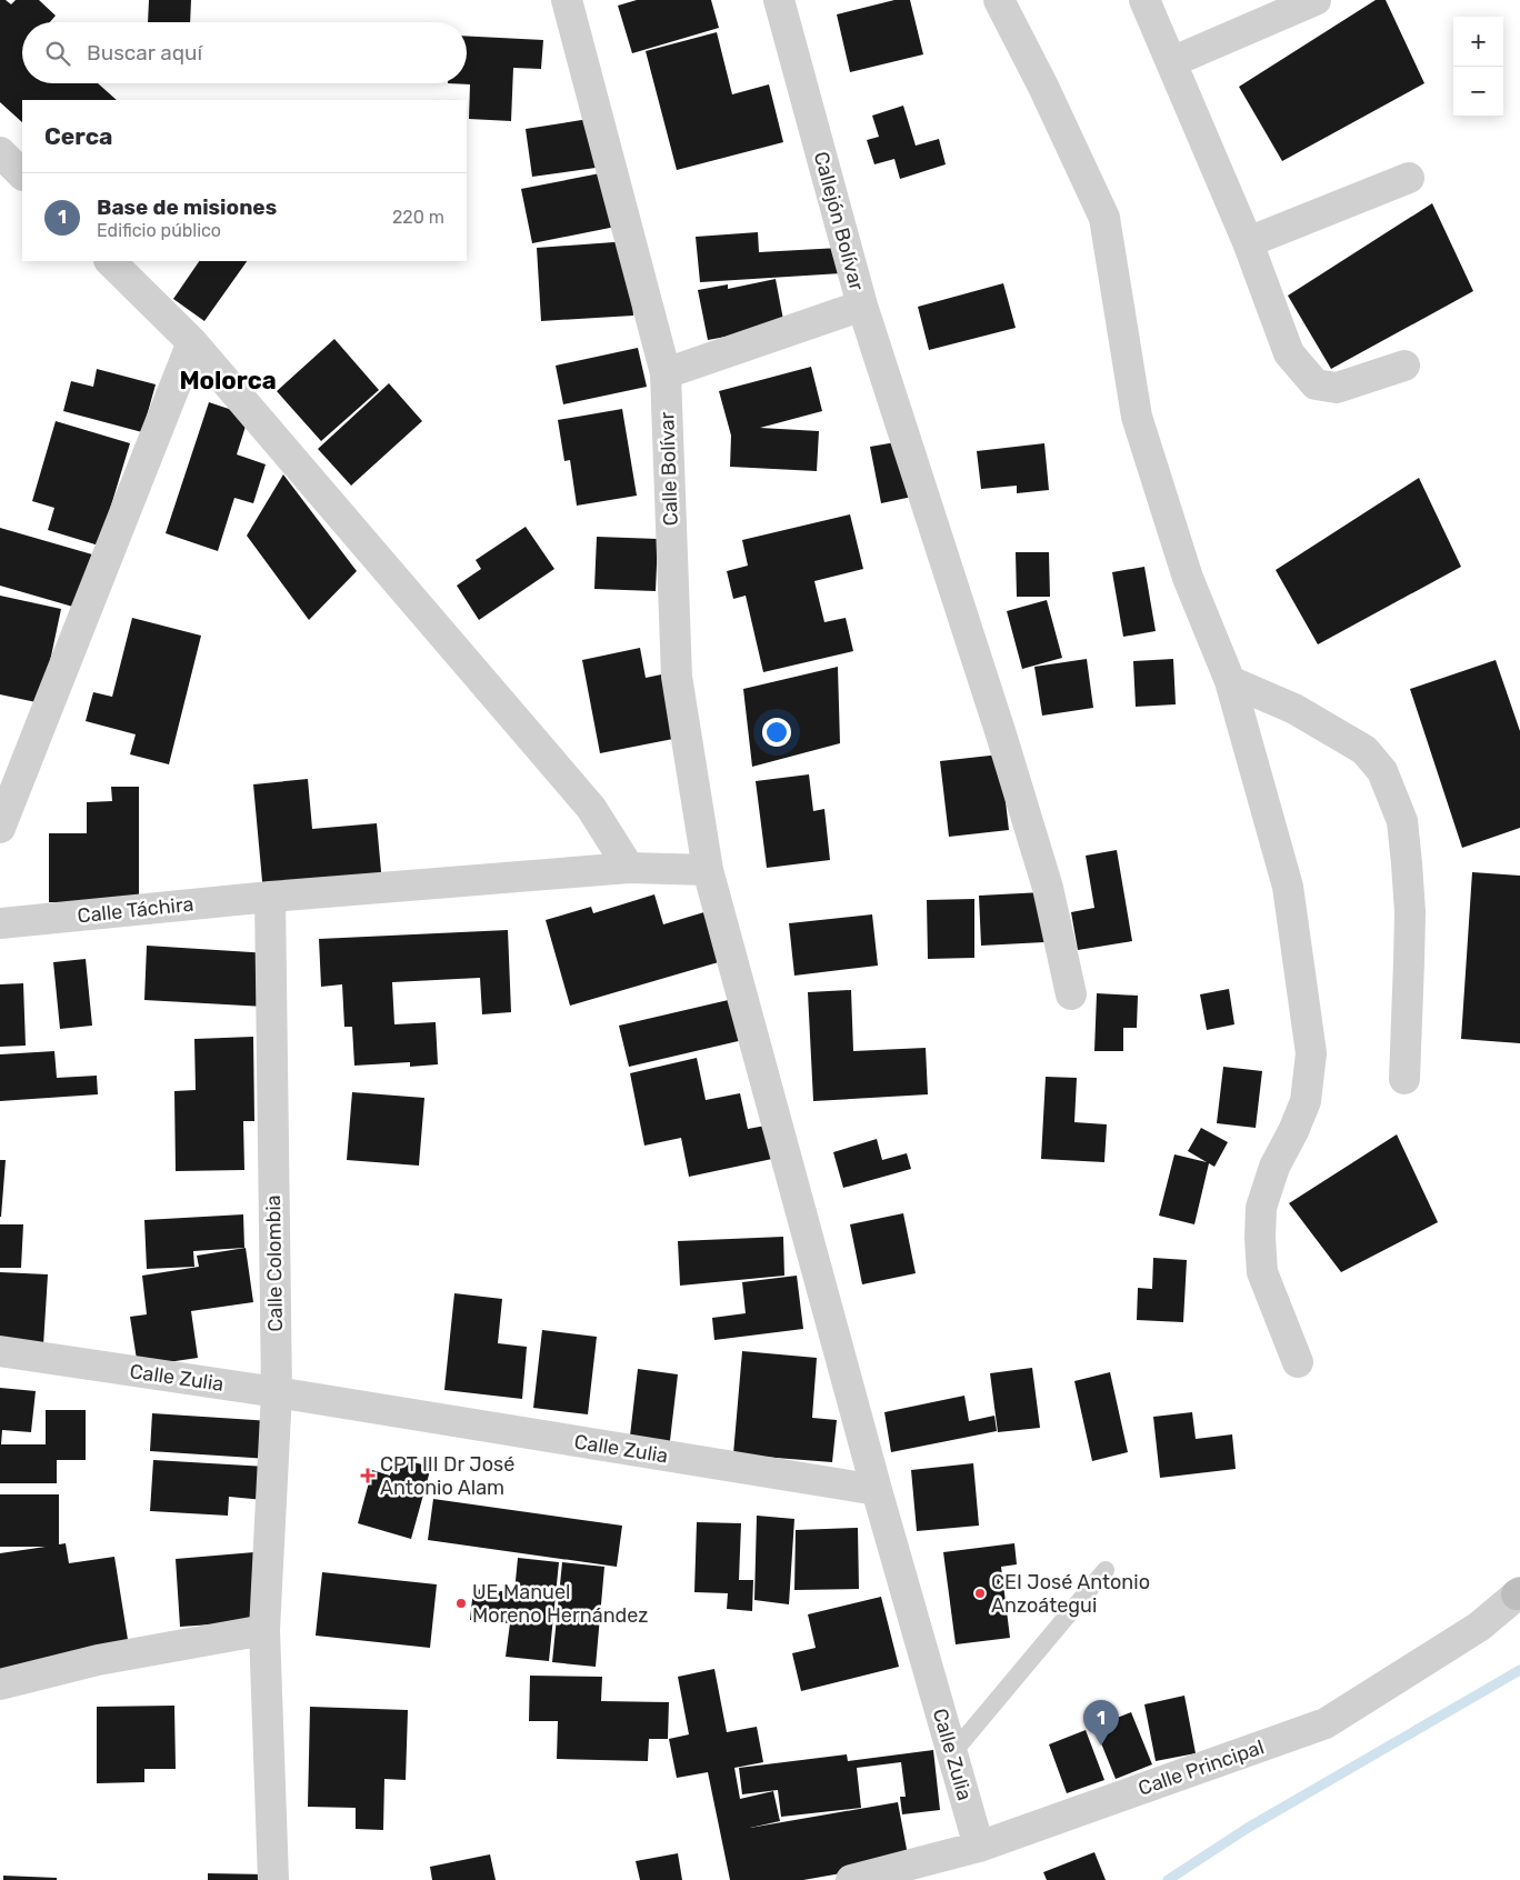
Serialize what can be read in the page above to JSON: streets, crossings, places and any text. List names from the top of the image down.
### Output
{
  "streets": {
    "street": [
      "Callejón Bolívar",
      "Calle Bolívar",
      "Calle Táchira",
      "Calle Colombia",
      "Calle Zulia",
      "Calle Principal"
    ]
  },
  "crossings": [
    ["Callejón Bolívar", "Calle Bolívar"],
    ["Calle Bolívar", "Calle Zulia"],
    ["Calle Táchira", "Calle Colombia"],
    ["Calle Colombia", "Calle Zulia"],
    ["Calle Zulia", "Calle Principal"]
  ],
  "districts": ["Molorca"],
  "places": {
    "health": ["CPT III Dr José Antonio Alam"],
    "other": ["CEI José Antonio Anzoátegui", "UE Manuel Moreno Hernández"]
  },
  "page": {
    "map_buttons": ["+", "−"],
    "search": "Buscar aquí",
    "heading": "Cerca",
    "list": [
      {
        "mark": "1",
        "name": "Base de misiones",
        "note": "Edificio público",
        "value": "220 m"
      }
    ],
    "pins": "1"
  }
}
